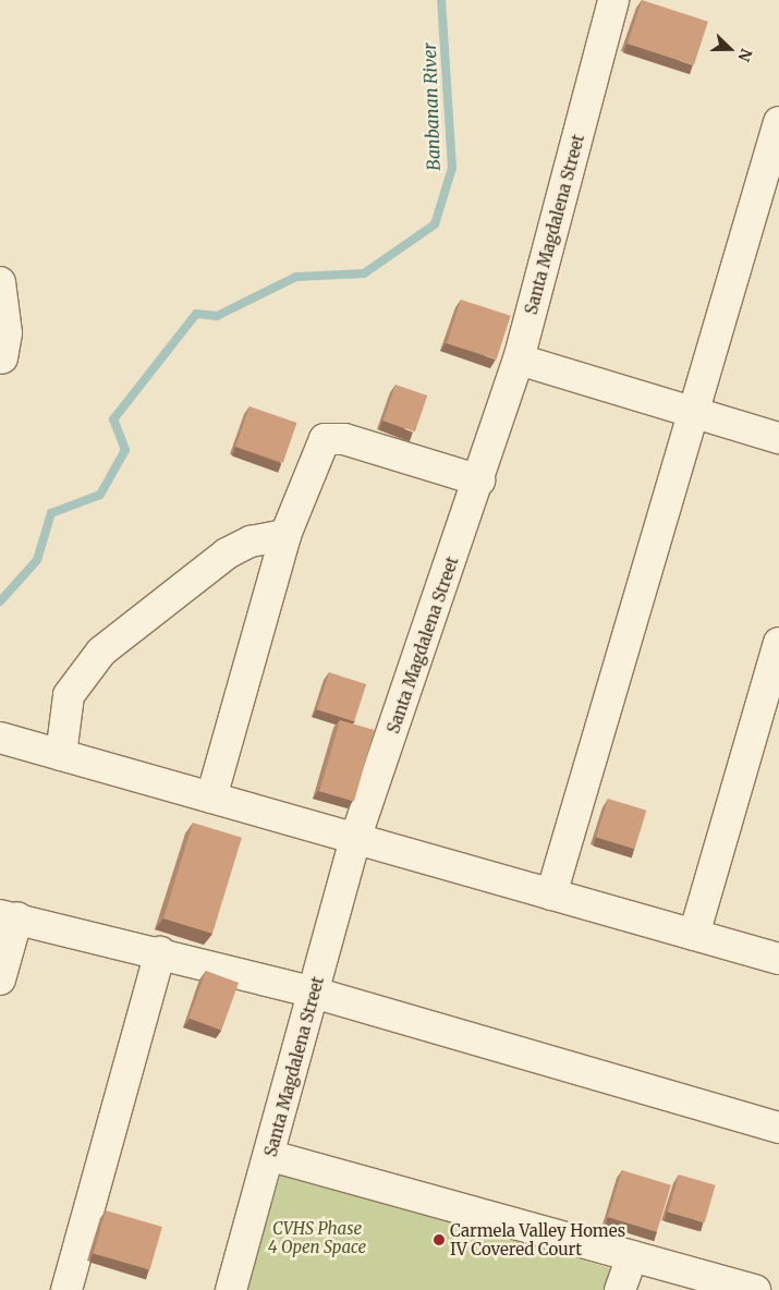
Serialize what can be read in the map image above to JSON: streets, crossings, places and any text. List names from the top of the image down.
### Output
{
  "streets": {
    "street": ["Santa Magdalena Street"]
  },
  "water": ["Banbanan River"],
  "parks": ["CVHS Phase 4 Open Space"],
  "places": ["Carmela Valley Homes IV Covered Court"],
  "north": "right"
}
